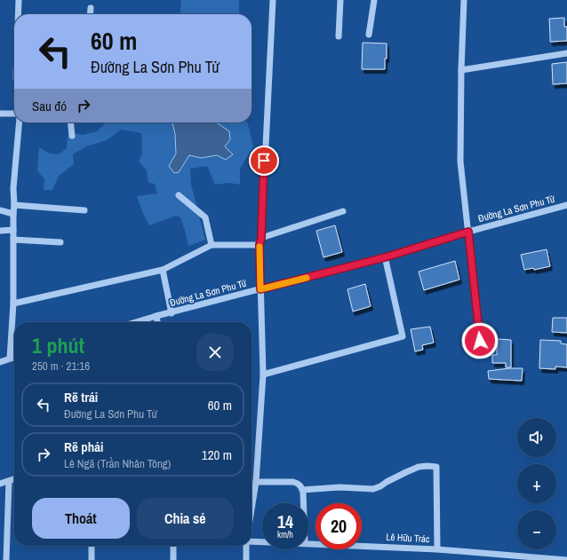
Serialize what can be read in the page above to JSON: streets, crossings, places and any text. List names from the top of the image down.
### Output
{
  "streets": {
    "street": ["Đường La Sơn Phu Tử", "Lê Hữu Trác"]
  },
  "page": {
    "turn": ["60 m", "Đường La Sơn Phu Tử"],
    "then": "Sau đó",
    "heading": ["1 phút", "250 m · 21:16"],
    "list": [
      {
        "name": "Rẽ trái",
        "note": "Đường La Sơn Phu Tử",
        "value": "60 m"
      },
      {
        "name": "Rẽ phải",
        "note": "Lê Ngã (Trần Nhân Tông)",
        "value": "120 m"
      }
    ],
    "map_buttons": ["+", "−"],
    "buttons": ["Thoát", "Chia sẻ"],
    "speed": "14 km/h",
    "limit": "20"
  }
}
